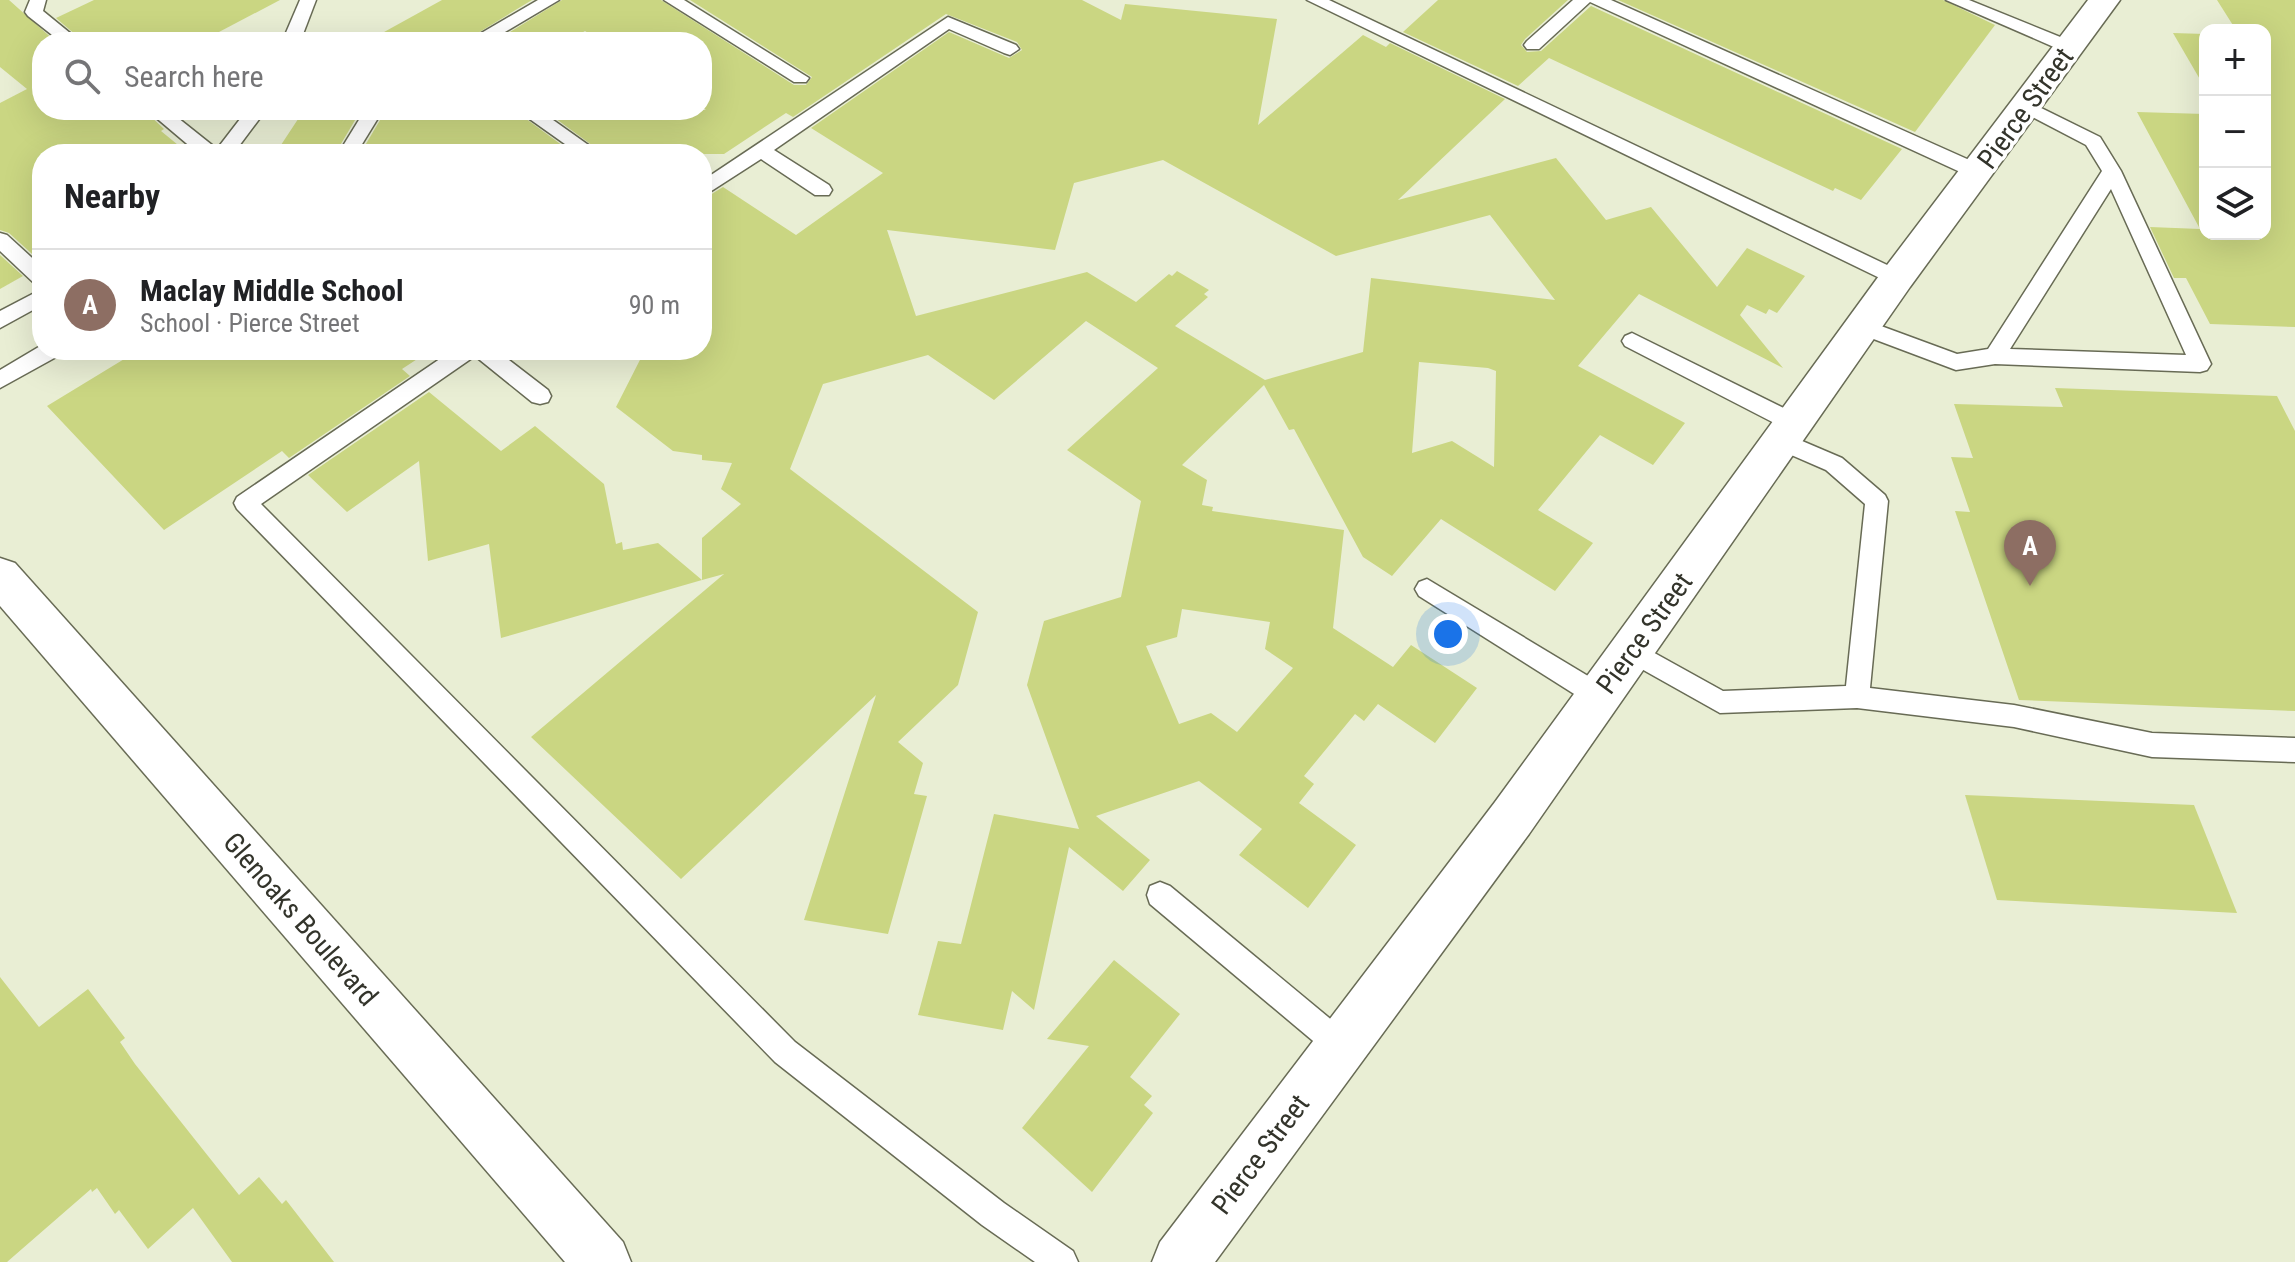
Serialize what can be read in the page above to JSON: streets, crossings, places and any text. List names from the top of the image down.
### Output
{
  "streets": {
    "street": ["Pierce Street", "Glenoaks Boulevard"]
  },
  "page": {
    "map_buttons": ["+", "−"],
    "search": "Search here",
    "heading": "Nearby",
    "list": [
      {
        "mark": "A",
        "name": "Maclay Middle School",
        "note": "School · Pierce Street",
        "value": "90 m"
      }
    ],
    "pins": "A"
  }
}
